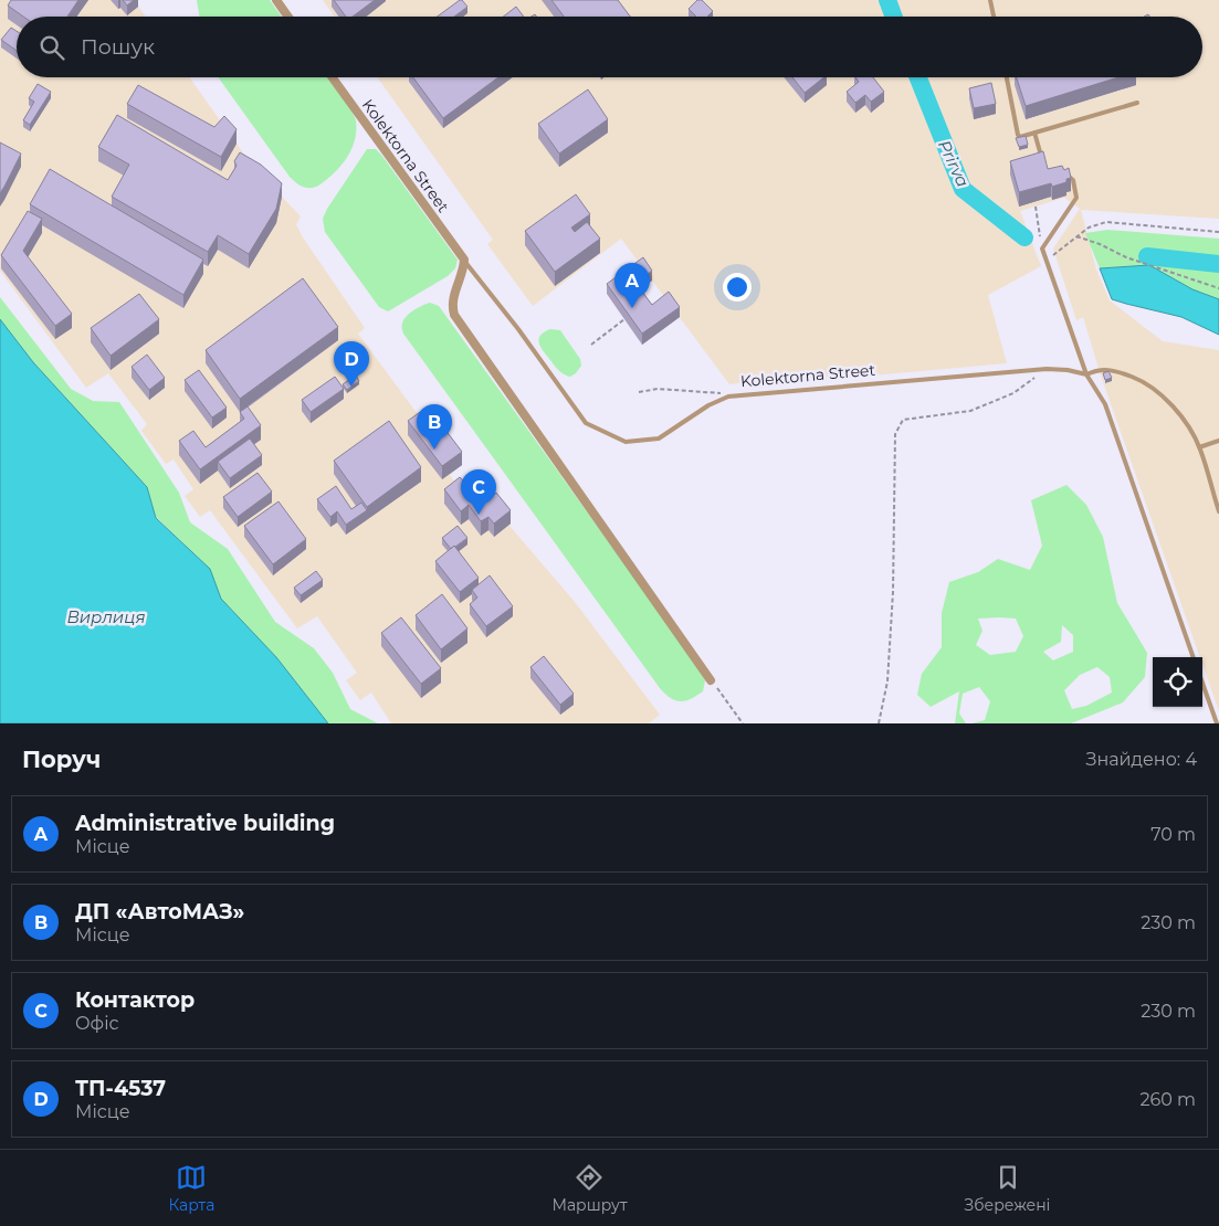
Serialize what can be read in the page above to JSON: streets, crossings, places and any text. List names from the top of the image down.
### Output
{
  "streets": {
    "street": ["Kolektorna Street"]
  },
  "water": ["Prirva", "Вирлиця"],
  "page": {
    "search": "Пошук",
    "pins": [
      "A",
      "D",
      "B",
      "C"
    ],
    "heading": ["Поруч", "Знайдено: 4"],
    "list": [
      {
        "mark": "A",
        "name": "Administrative building",
        "note": "Місце",
        "value": "70 m"
      },
      {
        "mark": "B",
        "name": "ДП «АвтоМАЗ»",
        "note": "Місце",
        "value": "230 m"
      },
      {
        "mark": "C",
        "name": "Контактор",
        "note": "Офіс",
        "value": "230 m"
      },
      {
        "mark": "D",
        "name": "ТП-4537",
        "note": "Місце",
        "value": "260 m"
      }
    ],
    "nav": ["Карта", "Маршрут", "Збережені"]
  }
}
